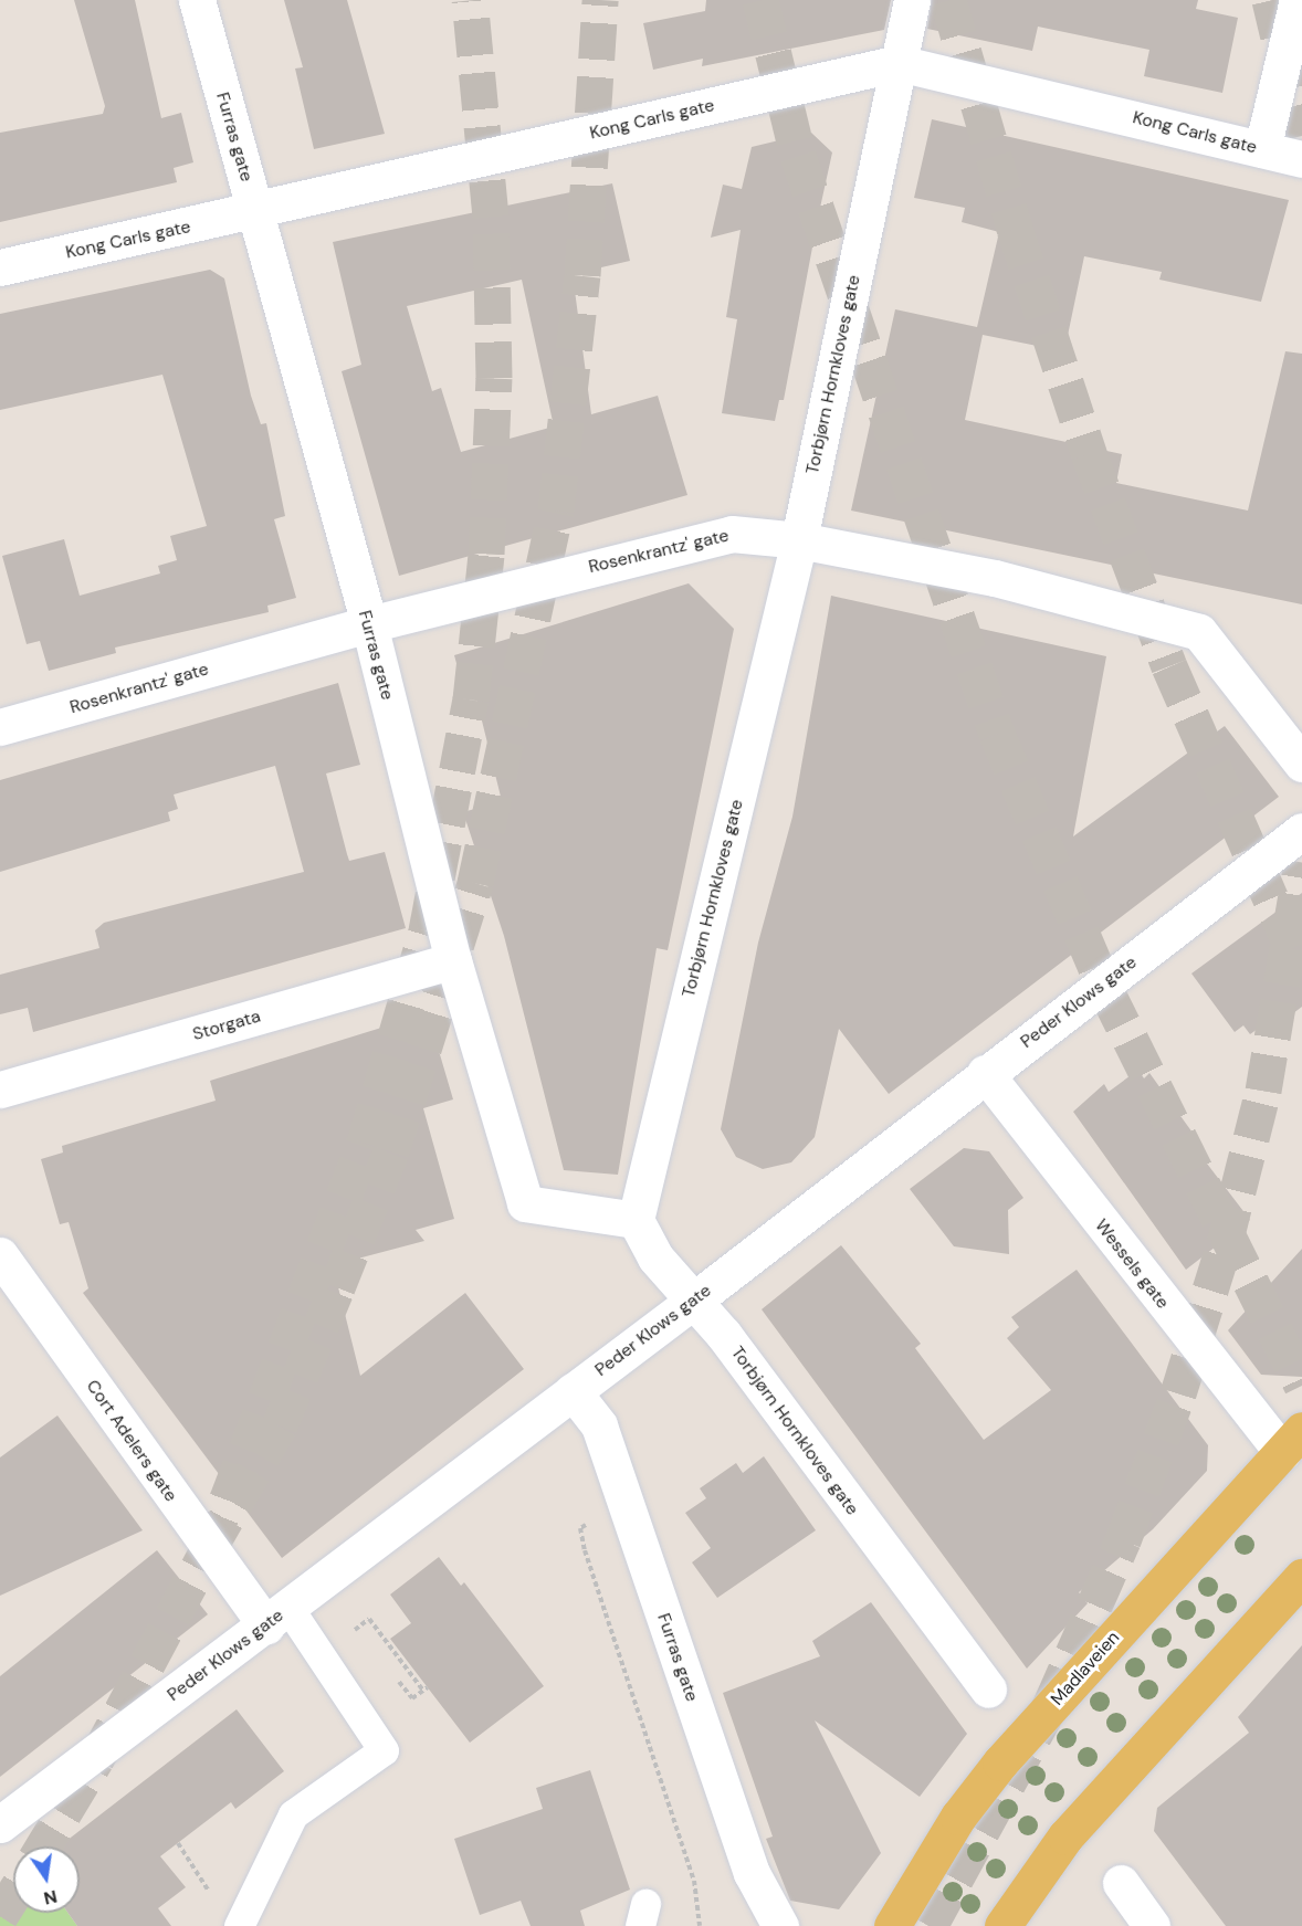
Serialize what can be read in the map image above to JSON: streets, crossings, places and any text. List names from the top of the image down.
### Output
{
  "streets": {
    "main road": ["Madlaveien"],
    "street": [
      "Kong Carls gate",
      "Furras gate",
      "Torbjørn Hornkloves gate",
      "Rosenkrantz' gate",
      "Peder Klows gate",
      "Storgata",
      "Wessels gate",
      "Cort Adelers gate"
    ]
  },
  "crossings": [
    ["Kong Carls gate", "Furras gate"],
    ["Kong Carls gate", "Torbjørn Hornkloves gate"],
    ["Furras gate", "Torbjørn Hornkloves gate"],
    ["Furras gate", "Rosenkrantz' gate"],
    ["Furras gate", "Peder Klows gate"],
    ["Furras gate", "Storgata"],
    ["Torbjørn Hornkloves gate", "Rosenkrantz' gate"],
    ["Torbjørn Hornkloves gate", "Peder Klows gate"],
    ["Peder Klows gate", "Wessels gate"],
    ["Peder Klows gate", "Cort Adelers gate"],
    ["Wessels gate", "Madlaveien"]
  ],
  "north": "bottom"
}
